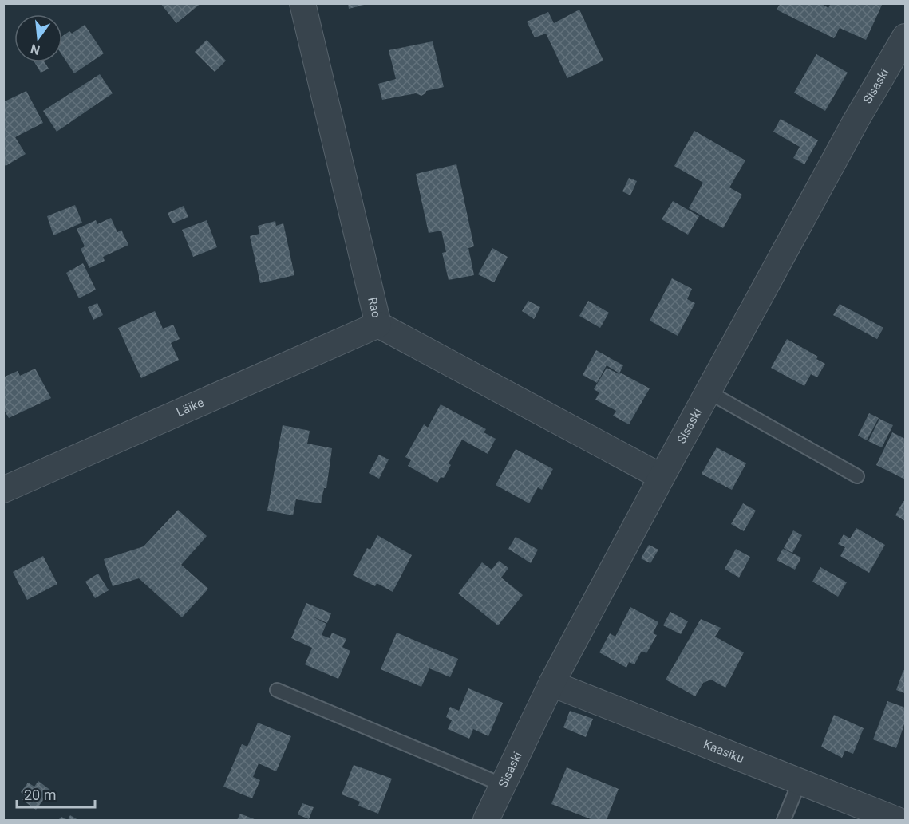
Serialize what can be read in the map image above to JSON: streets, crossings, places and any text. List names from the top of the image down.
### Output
{
  "streets": {
    "street": [
      "Sisaski",
      "Rao",
      "Läike",
      "Kaasiku"
    ]
  },
  "crossings": [
    ["Sisaski", "Rao"],
    ["Sisaski", "Kaasiku"],
    ["Rao", "Läike"]
  ],
  "scale_bar": "20 m",
  "north": "bottom"
}
